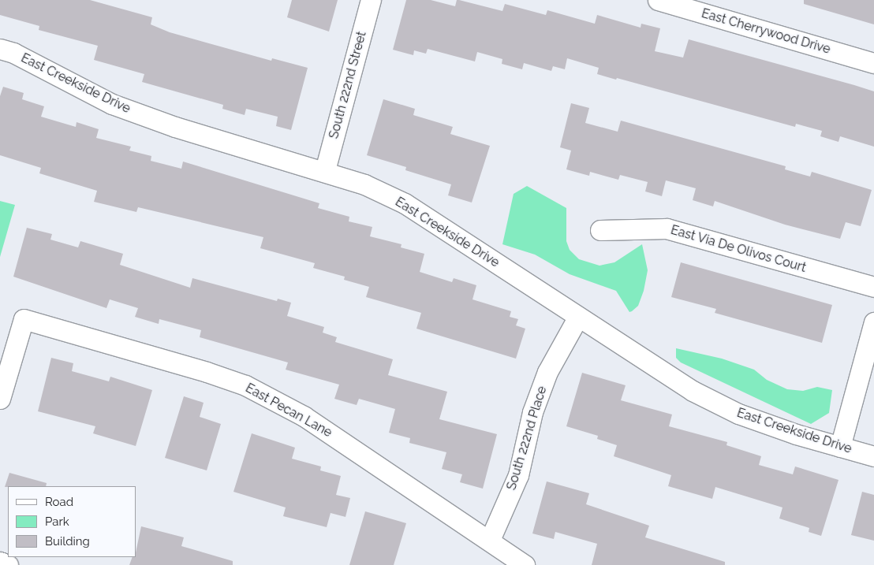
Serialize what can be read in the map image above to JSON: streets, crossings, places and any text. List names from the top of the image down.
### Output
{
  "streets": {
    "street": [
      "East Cherrywood Drive",
      "East Creekside Drive",
      "South 222nd Street",
      "East Via De Olivos Court",
      "East Pecan Lane",
      "South 222nd Place"
    ]
  },
  "crossings": [
    ["East Creekside Drive", "South 222nd Street"],
    ["East Creekside Drive", "South 222nd Place"],
    ["East Pecan Lane", "South 222nd Place"]
  ],
  "legend": ["Road", "Park", "Building"]
}
